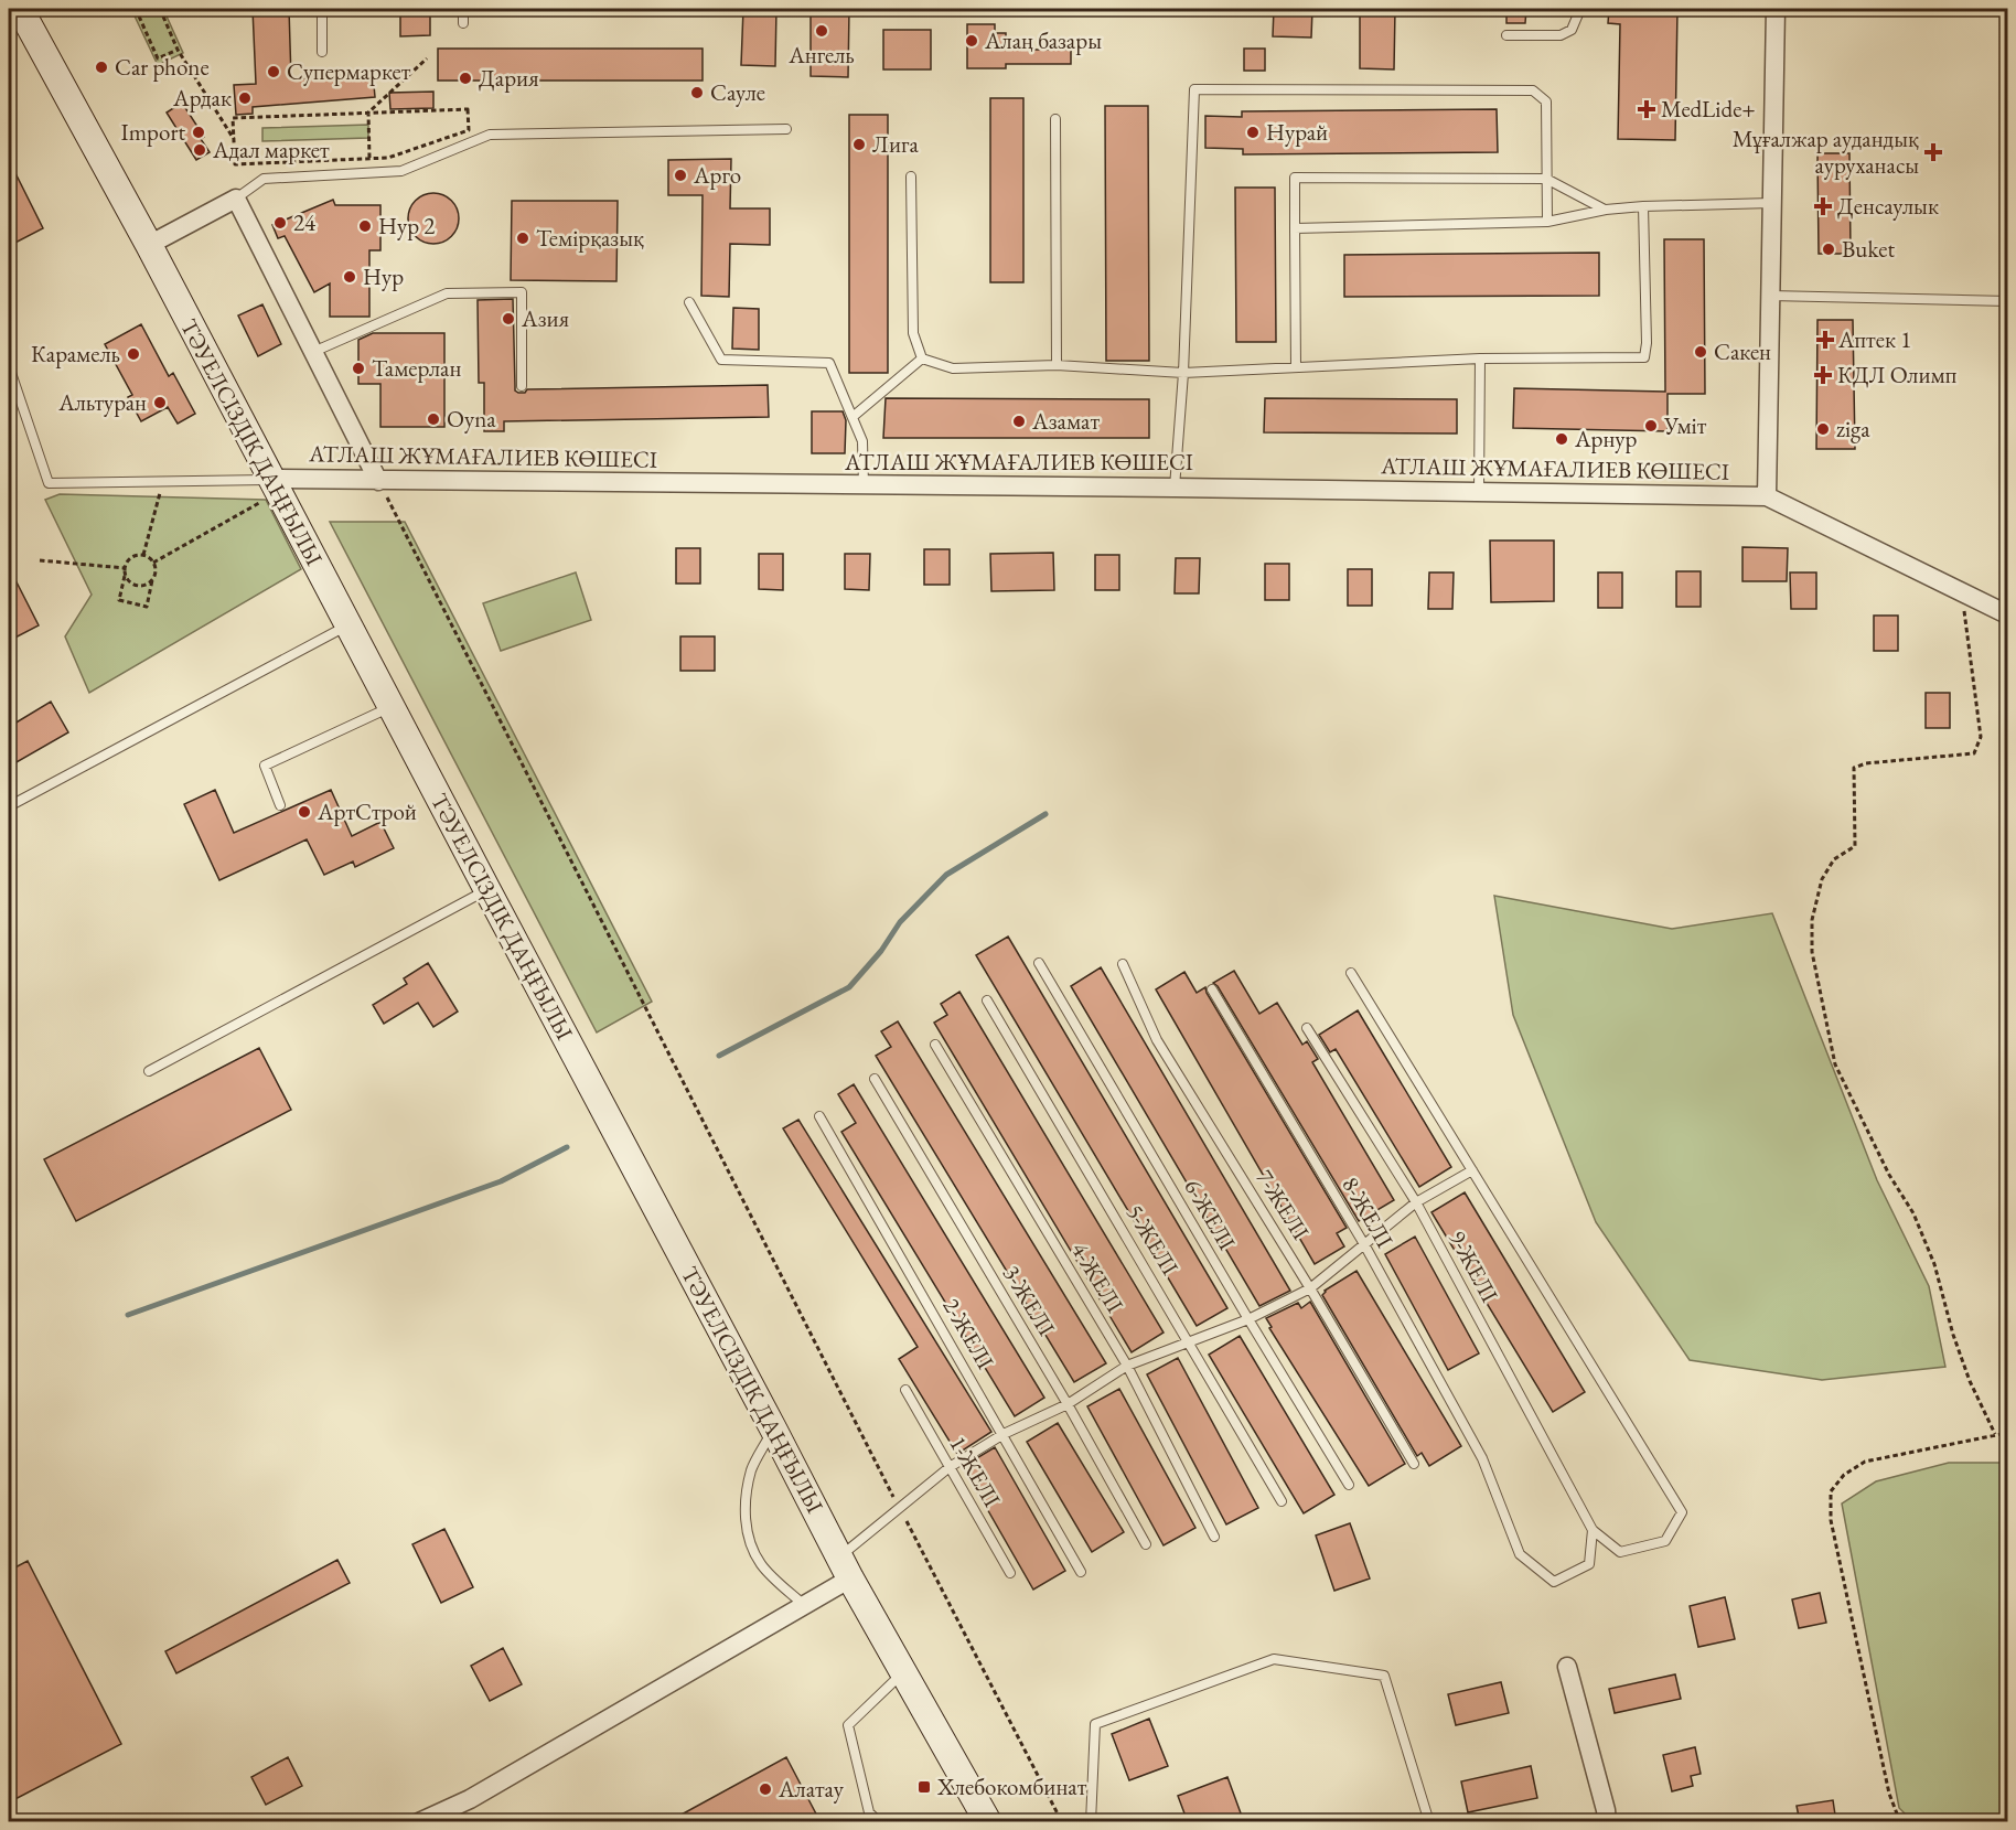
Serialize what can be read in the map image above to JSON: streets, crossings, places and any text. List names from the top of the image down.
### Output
{
  "streets": {
    "street": ["ТӘУЕЛСІЗДІК ДАҢҒЫЛЫ", "АТЛАШ ЖҰМАҒАЛИЕВ КӨШЕСІ"],
    "lane": [
      "7-ЖЕЛІ",
      "8-ЖЕЛІ",
      "6-ЖЕЛІ",
      "5-ЖЕЛІ",
      "9-ЖЕЛІ",
      "4-ЖЕЛІ",
      "3-ЖЕЛІ",
      "2-ЖЕЛІ",
      "1-ЖЕЛІ"
    ]
  },
  "crossings": [
    ["ТӘУЕЛСІЗДІК ДАҢҒЫЛЫ", "АТЛАШ ЖҰМАҒАЛИЕВ КӨШЕСІ"],
    ["8-ЖЕЛІ", "9-ЖЕЛІ"]
  ],
  "places": {
    "other": [
      "Ангель",
      "Алаң базары",
      "Car phone",
      "Супермаркет",
      "Дария",
      "Сауле",
      "Ардак",
      "Import",
      "Нурай",
      "Лига",
      "Адал маркет",
      "Арго",
      "24",
      "Нур 2",
      "Темірқазық",
      "Buket",
      "Нур",
      "Азия",
      "Сакен",
      "Карамель",
      "Тамерлан",
      "Альтуран",
      "Oyna",
      "Азамат",
      "Умiт",
      "ziga",
      "Арнур",
      "АртСтрой",
      "Алатау"
    ],
    "health": [
      "MedLide+",
      "Мұғалжар аудандық ауруханасы",
      "Денсаулык",
      "Аптек 1",
      "КДЛ Олимп"
    ],
    "transit": ["Хлебокомбинат"]
  }
}
